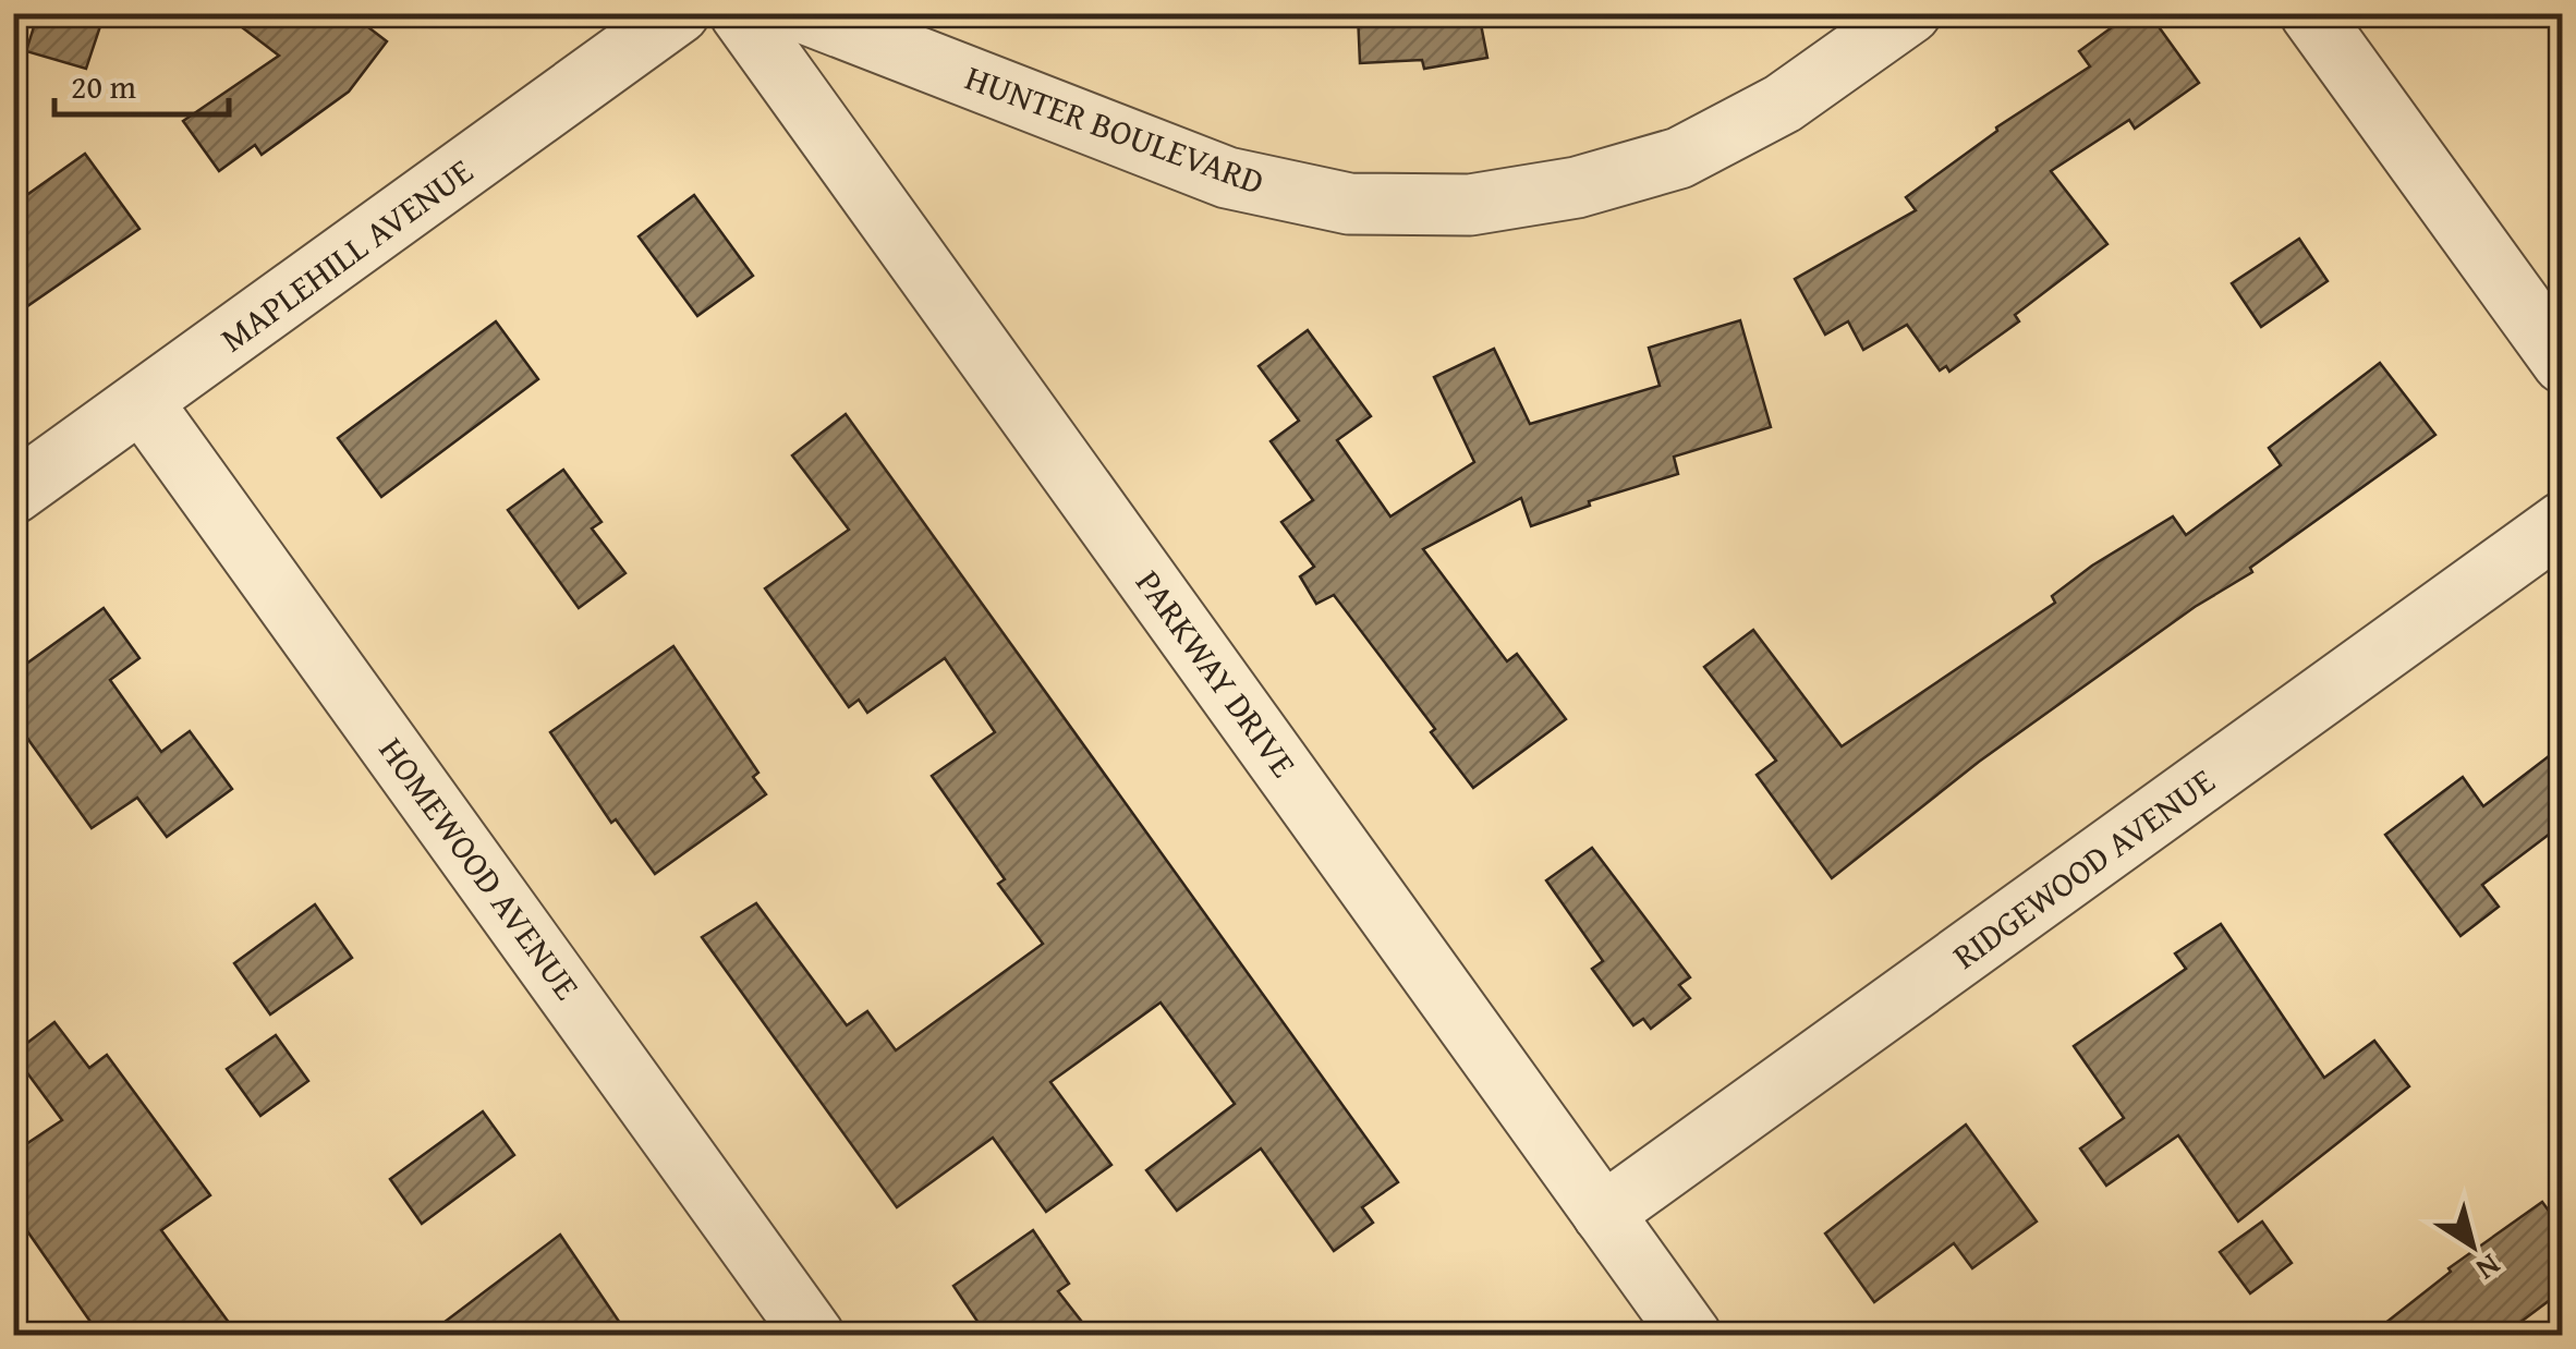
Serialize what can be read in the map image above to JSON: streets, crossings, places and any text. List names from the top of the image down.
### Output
{
  "streets": {
    "street": [
      "HUNTER BOULEVARD",
      "MAPLEHILL AVENUE",
      "PARKWAY DRIVE",
      "HOMEWOOD AVENUE",
      "RIDGEWOOD AVENUE"
    ]
  },
  "crossings": [
    ["MAPLEHILL AVENUE", "HOMEWOOD AVENUE"],
    ["PARKWAY DRIVE", "RIDGEWOOD AVENUE"]
  ],
  "scale_bar": "20 m",
  "north": "bottom right"
}
